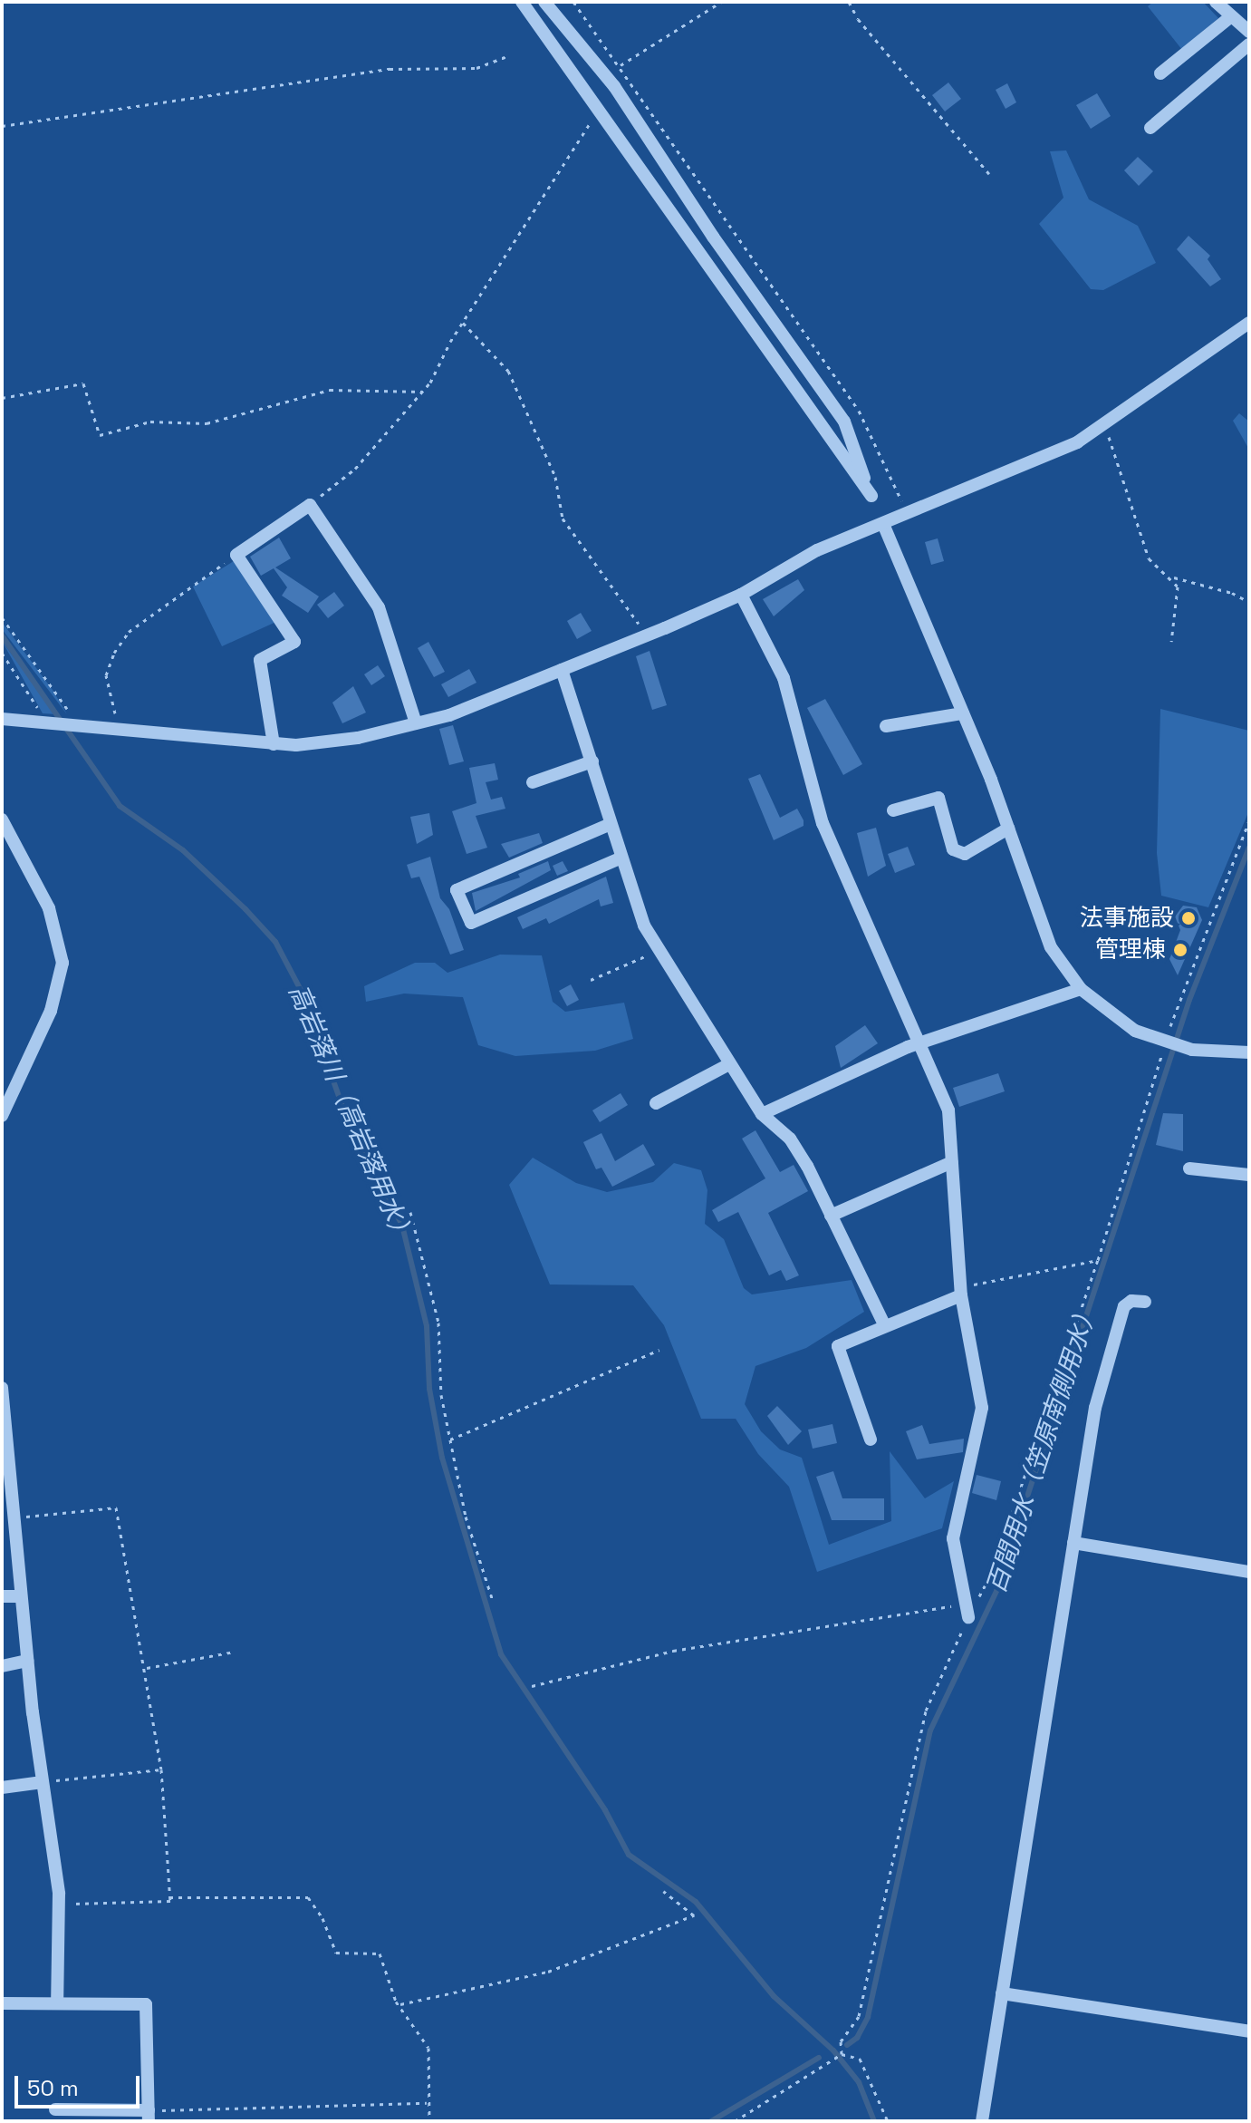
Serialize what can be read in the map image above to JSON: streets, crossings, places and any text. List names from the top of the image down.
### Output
{
  "water": ["高岩落川（高岩落用水）", "百間用水（笠原南側用水）"],
  "places": ["法事施設", "管理棟"],
  "scale_bar": "50 m"
}
